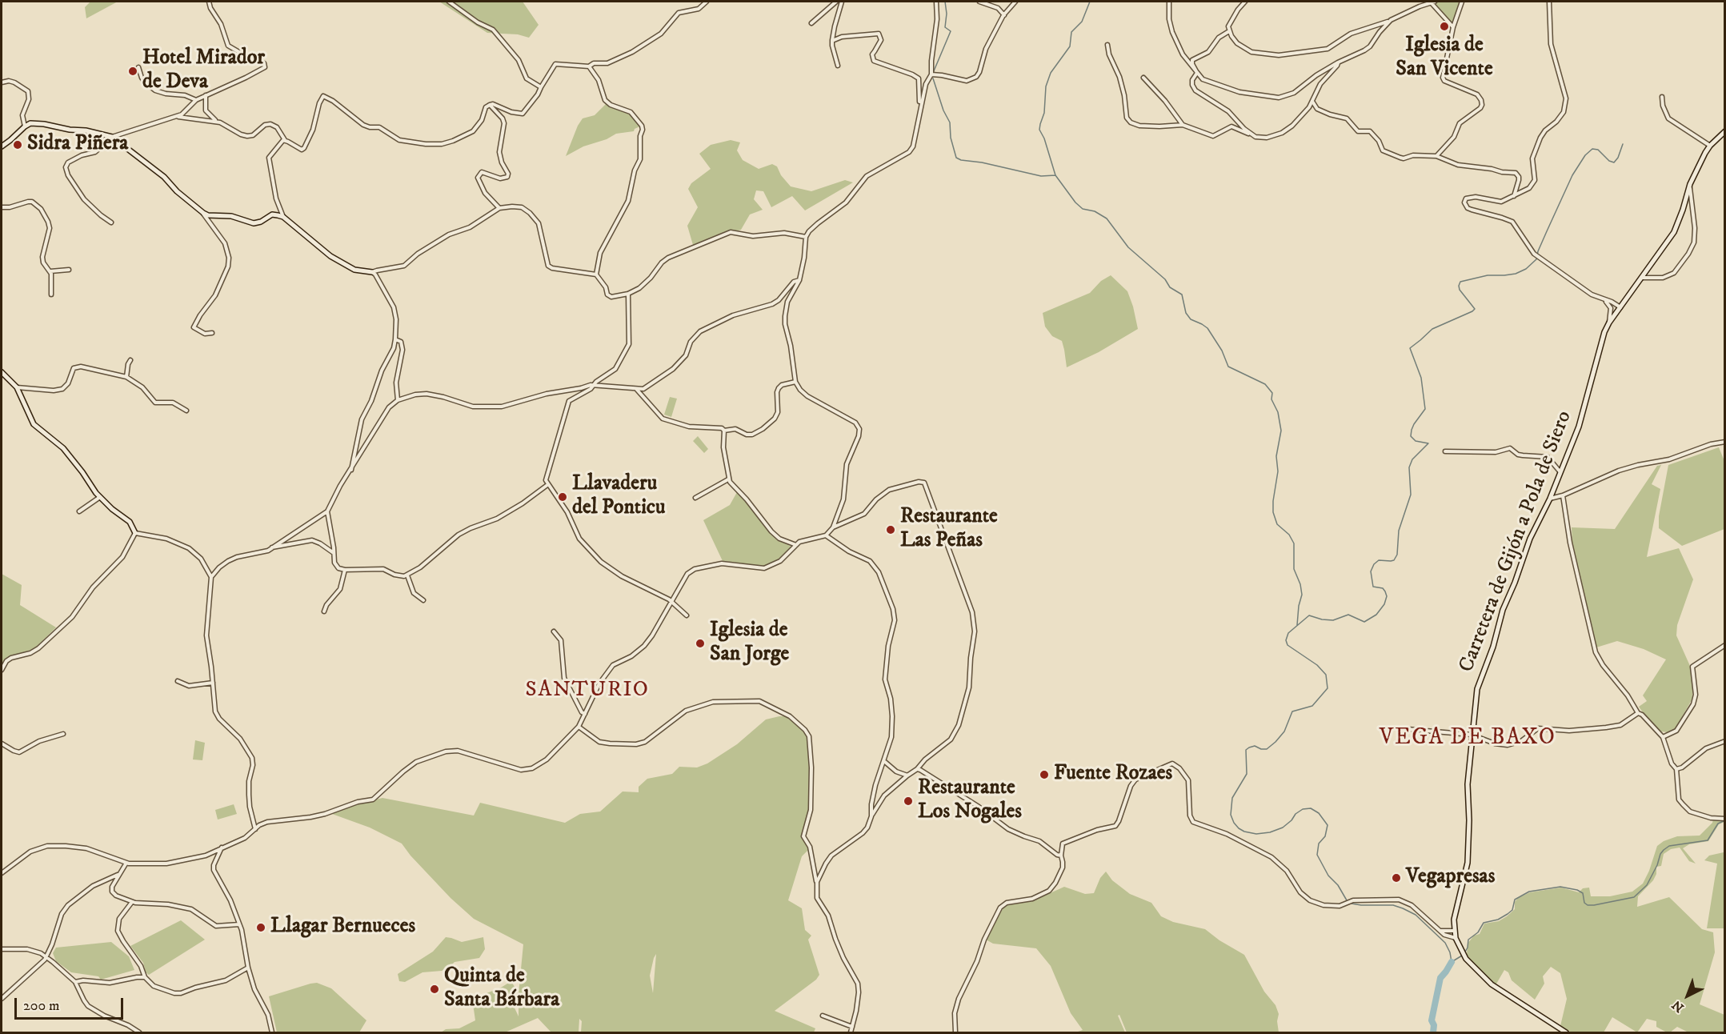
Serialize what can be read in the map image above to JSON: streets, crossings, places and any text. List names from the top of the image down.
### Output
{
  "streets": {
    "street": ["Carretera de Gijón a Pola de Siero"]
  },
  "districts": ["SANTURIO", "VEGA DE BAXO"],
  "places": [
    "Iglesia de San Vicente",
    "Hotel Mirador de Deva",
    "Sidra Piñera",
    "Llavaderu del Ponticu",
    "Restaurante Las Peñas",
    "Iglesia de San Jorge",
    "Fuente Rozaes",
    "Restaurante Los Nogales",
    "Vegapresas",
    "Llagar Bernueces",
    "Quinta de Santa Bárbara"
  ],
  "scale_bar": "200 m",
  "north": "bottom left"
}
